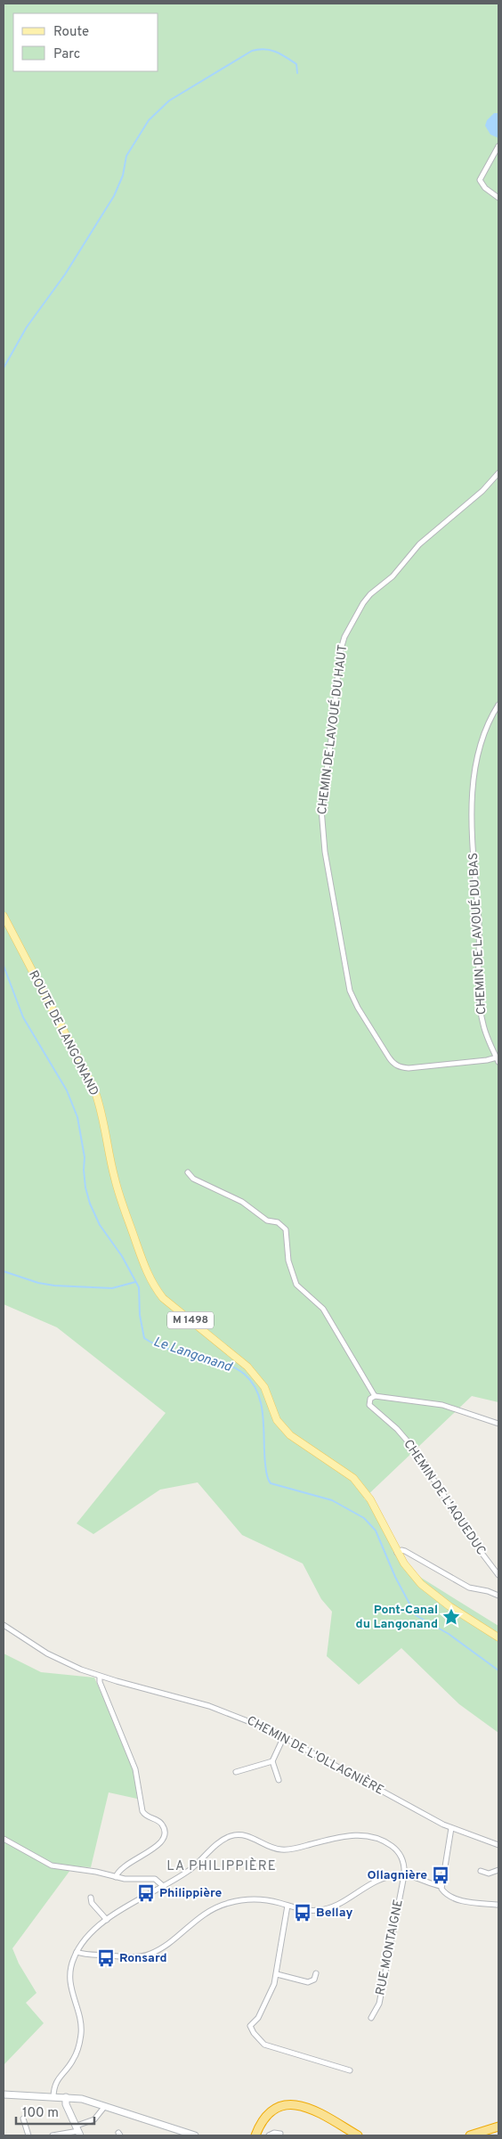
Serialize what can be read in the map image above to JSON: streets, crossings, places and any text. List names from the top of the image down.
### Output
{
  "streets": {
    "main road": ["ROUTE DE LANGONAND", "M 1498"],
    "street": [
      "CHEMIN DE LAVOUÉ DU HAUT",
      "CHEMIN DE LAVOUÉ DU BAS",
      "CHEMIN DE L'AQUEDUC",
      "CHEMIN DE L'OLLAGNIÈRE",
      "RUE MONTAIGNE"
    ]
  },
  "crossings": [
    ["CHEMIN DE LAVOUÉ DU HAUT", "CHEMIN DE LAVOUÉ DU BAS"]
  ],
  "districts": ["LA PHILIPPIÈRE"],
  "water": ["Le Langonand"],
  "places": {
    "place": ["Pont-Canal du Langonand"],
    "bus stop": [
      "Ollagnière",
      "Philippière",
      "Bellay",
      "Ronsard"
    ]
  },
  "legend": ["Route", "Parc"],
  "scale_bar": "100 m"
}
